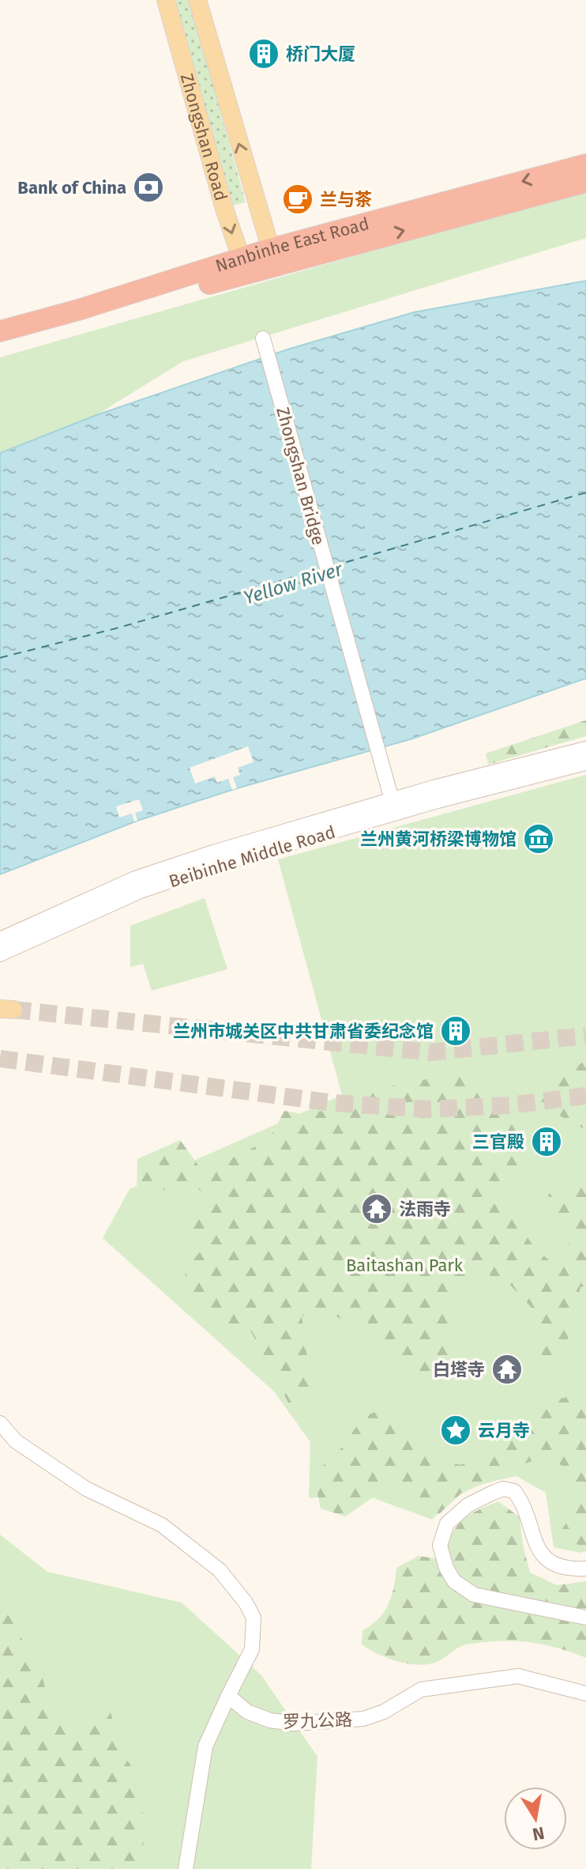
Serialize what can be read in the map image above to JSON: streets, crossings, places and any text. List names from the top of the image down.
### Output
{
  "streets": {
    "highway": ["Nanbinhe East Road"],
    "main road": ["Zhongshan Road"],
    "street": ["Zhongshan Bridge", "Beibinhe Middle Road", "罗九公路"]
  },
  "crossings": [
    ["Zhongshan Road", "Nanbinhe East Road"],
    ["Zhongshan Bridge", "Beibinhe Middle Road"]
  ],
  "water": ["Yellow River"],
  "parks": ["Baitashan Park"],
  "places": {
    "building": ["桥门大厦", "兰州市城关区中共甘肃省委纪念馆", "三官殿"],
    "bank": ["Bank of China"],
    "cafe": ["兰与茶"],
    "museum": ["兰州黄河桥梁博物馆"],
    "temple": ["法雨寺", "白塔寺"],
    "place": ["云月寺"]
  },
  "north": "bottom"
}
